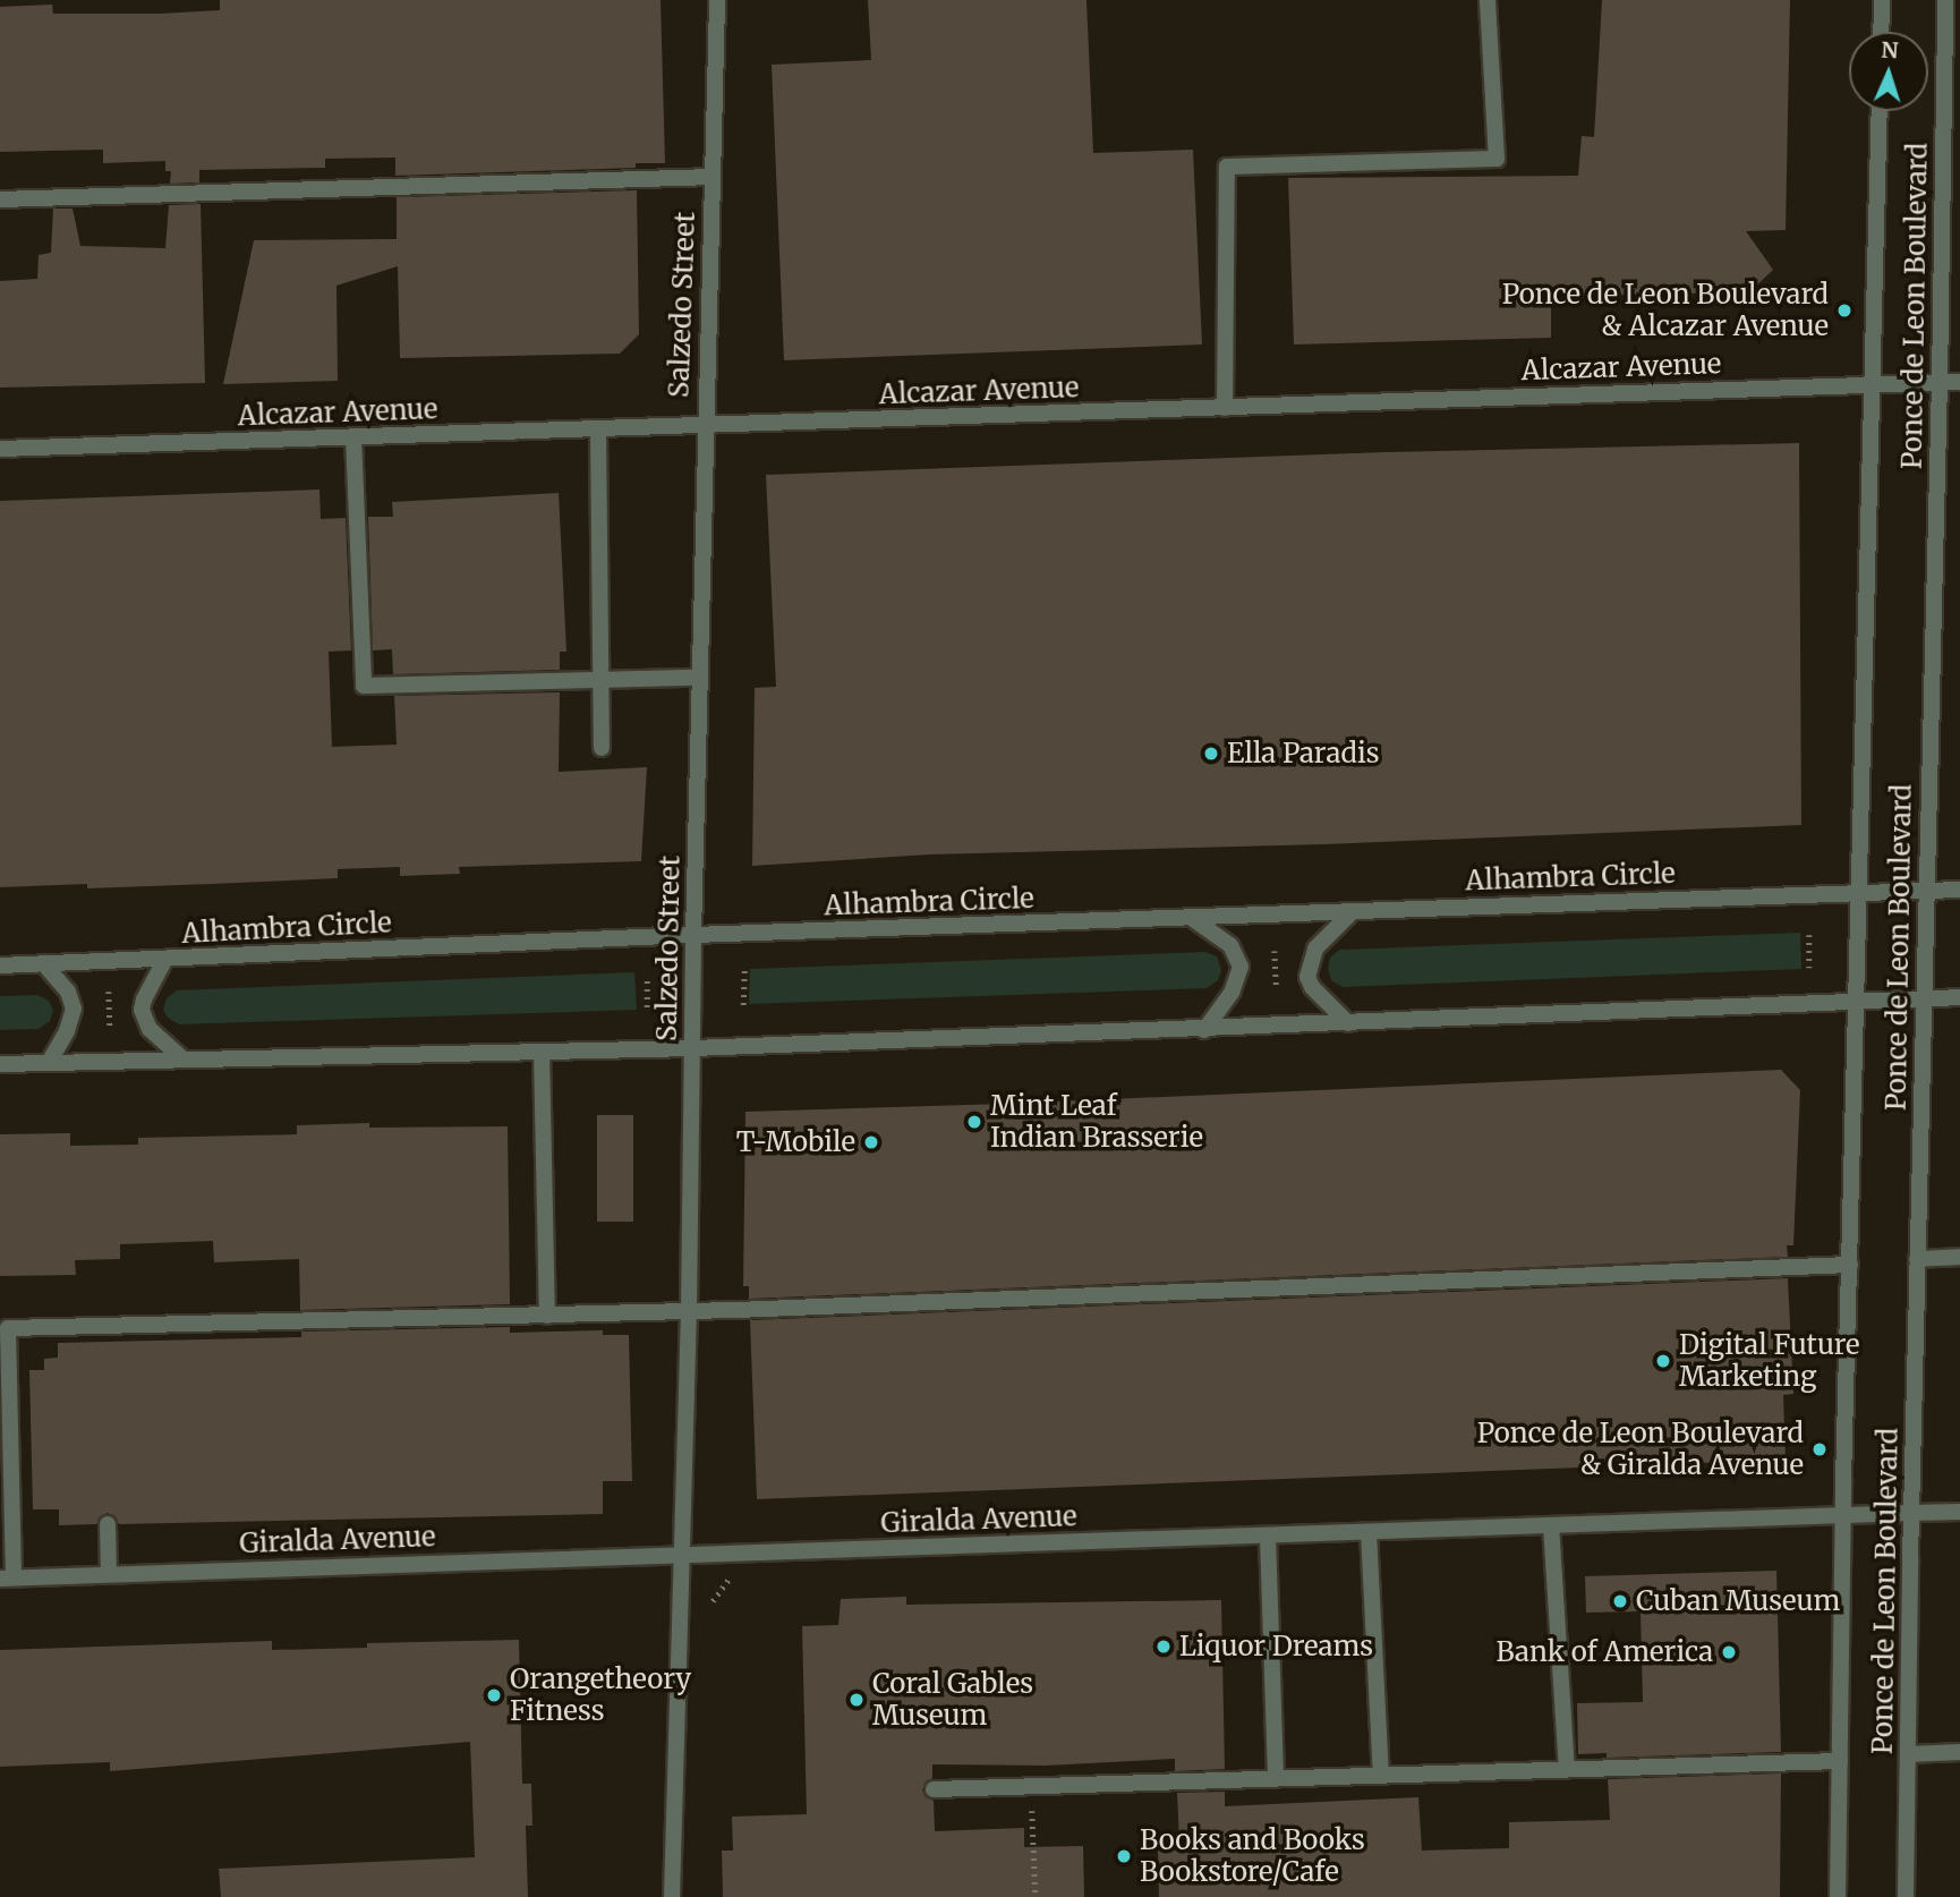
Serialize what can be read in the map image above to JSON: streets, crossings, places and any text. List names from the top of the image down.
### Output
{
  "streets": {
    "street": [
      "Salzedo Street",
      "Ponce de Leon Boulevard",
      "Alcazar Avenue",
      "Alhambra Circle",
      "Giralda Avenue"
    ]
  },
  "crossings": [
    ["Salzedo Street", "Alcazar Avenue"],
    ["Salzedo Street", "Alhambra Circle"],
    ["Salzedo Street", "Giralda Avenue"],
    ["Ponce de Leon Boulevard", "Alcazar Avenue"],
    ["Ponce de Leon Boulevard", "Alhambra Circle"],
    ["Ponce de Leon Boulevard", "Giralda Avenue"]
  ],
  "places": [
    "Ponce de Leon Boulevard & Alcazar Avenue",
    "Ella Paradis",
    "Mint Leaf Indian Brasserie",
    "T-Mobile",
    "Digital Future Marketing",
    "Ponce de Leon Boulevard & Giralda Avenue",
    "Cuban Museum",
    "Liquor Dreams",
    "Bank of America",
    "Orangetheory Fitness",
    "Coral Gables Museum",
    "Books and Books Bookstore/Cafe"
  ],
  "north": "top"
}
